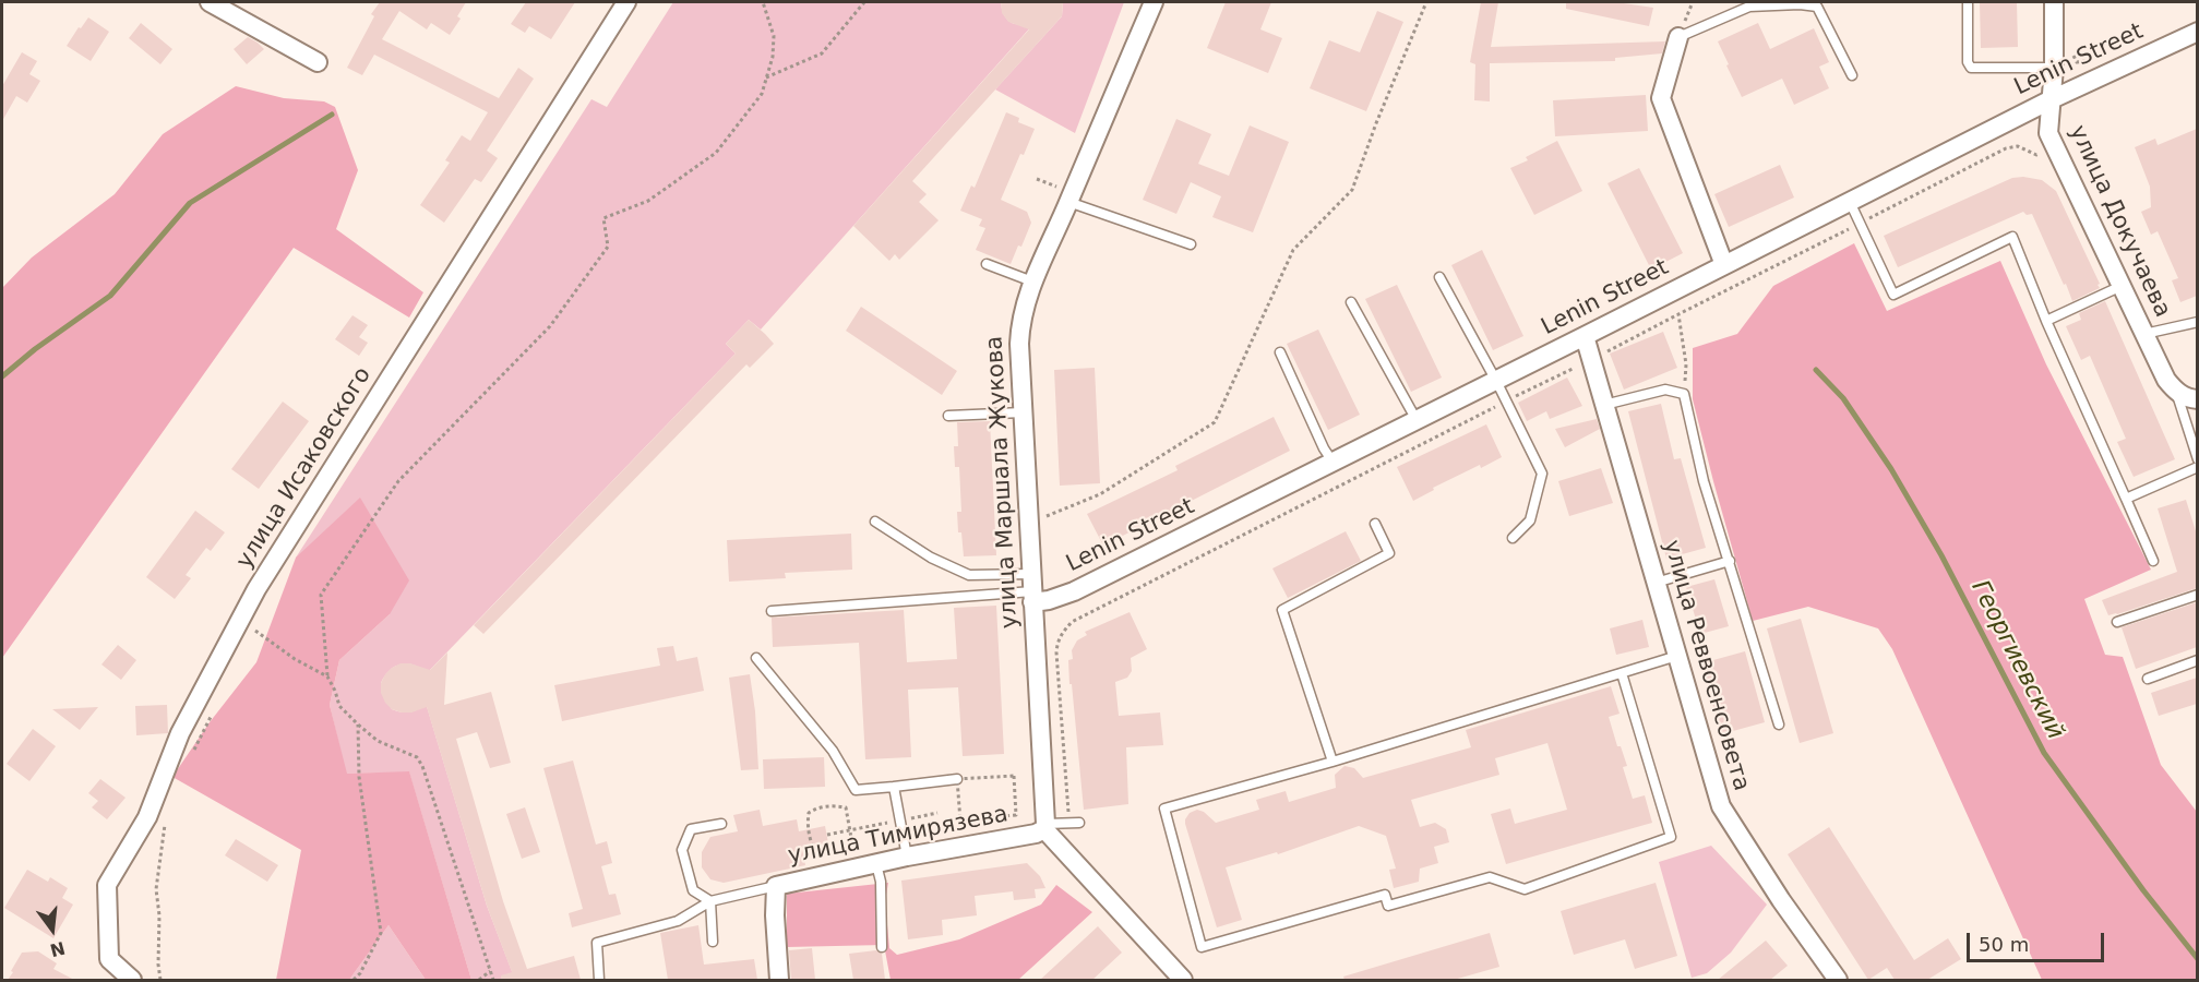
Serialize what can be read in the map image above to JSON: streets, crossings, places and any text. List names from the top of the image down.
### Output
{
  "streets": {
    "street": [
      "Lenin Street",
      "улица Докучаева",
      "улица Исаковского",
      "улица Маршала Жукова",
      "улица Реввоенсовета",
      "улица Тимирязева"
    ]
  },
  "crossings": [
    ["Lenin Street", "улица Докучаева"],
    ["Lenin Street", "улица Маршала Жукова"],
    ["Lenin Street", "улица Реввоенсовета"],
    ["улица Маршала Жукова", "улица Тимирязева"]
  ],
  "water": ["Георгиевский"],
  "scale_bar": "50 m",
  "north": "bottom"
}
